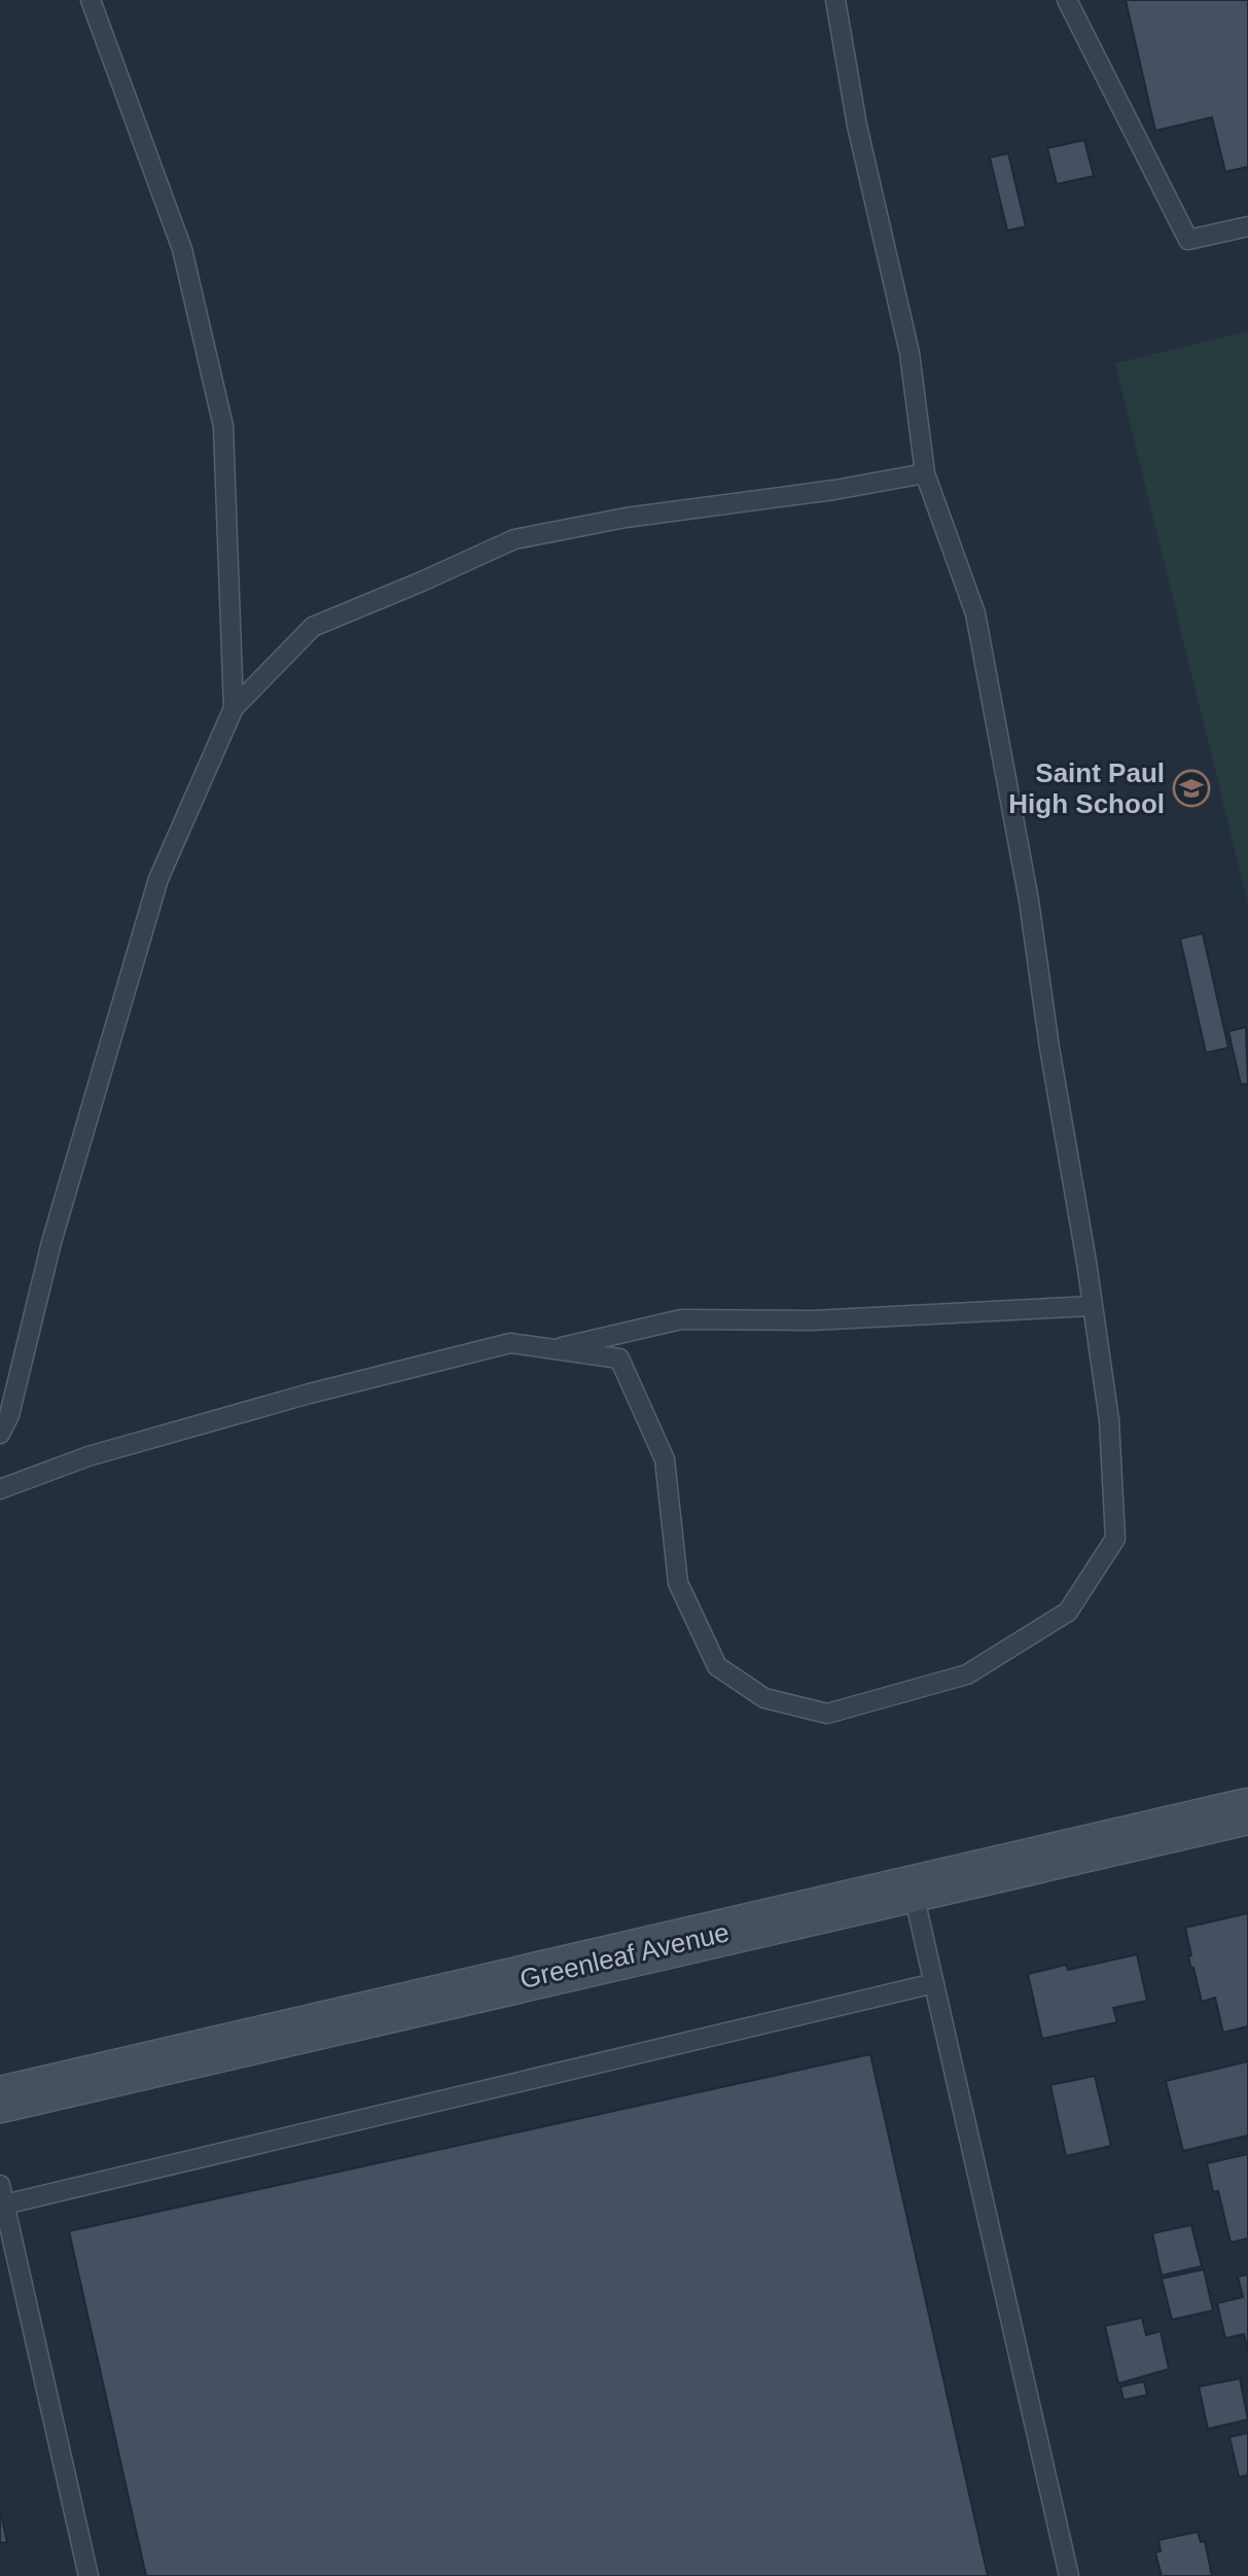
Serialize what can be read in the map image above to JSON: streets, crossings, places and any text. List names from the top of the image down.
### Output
{
  "streets": {
    "main road": ["Greenleaf Avenue"]
  },
  "places": {
    "school or university": ["Saint Paul High School"]
  }
}
